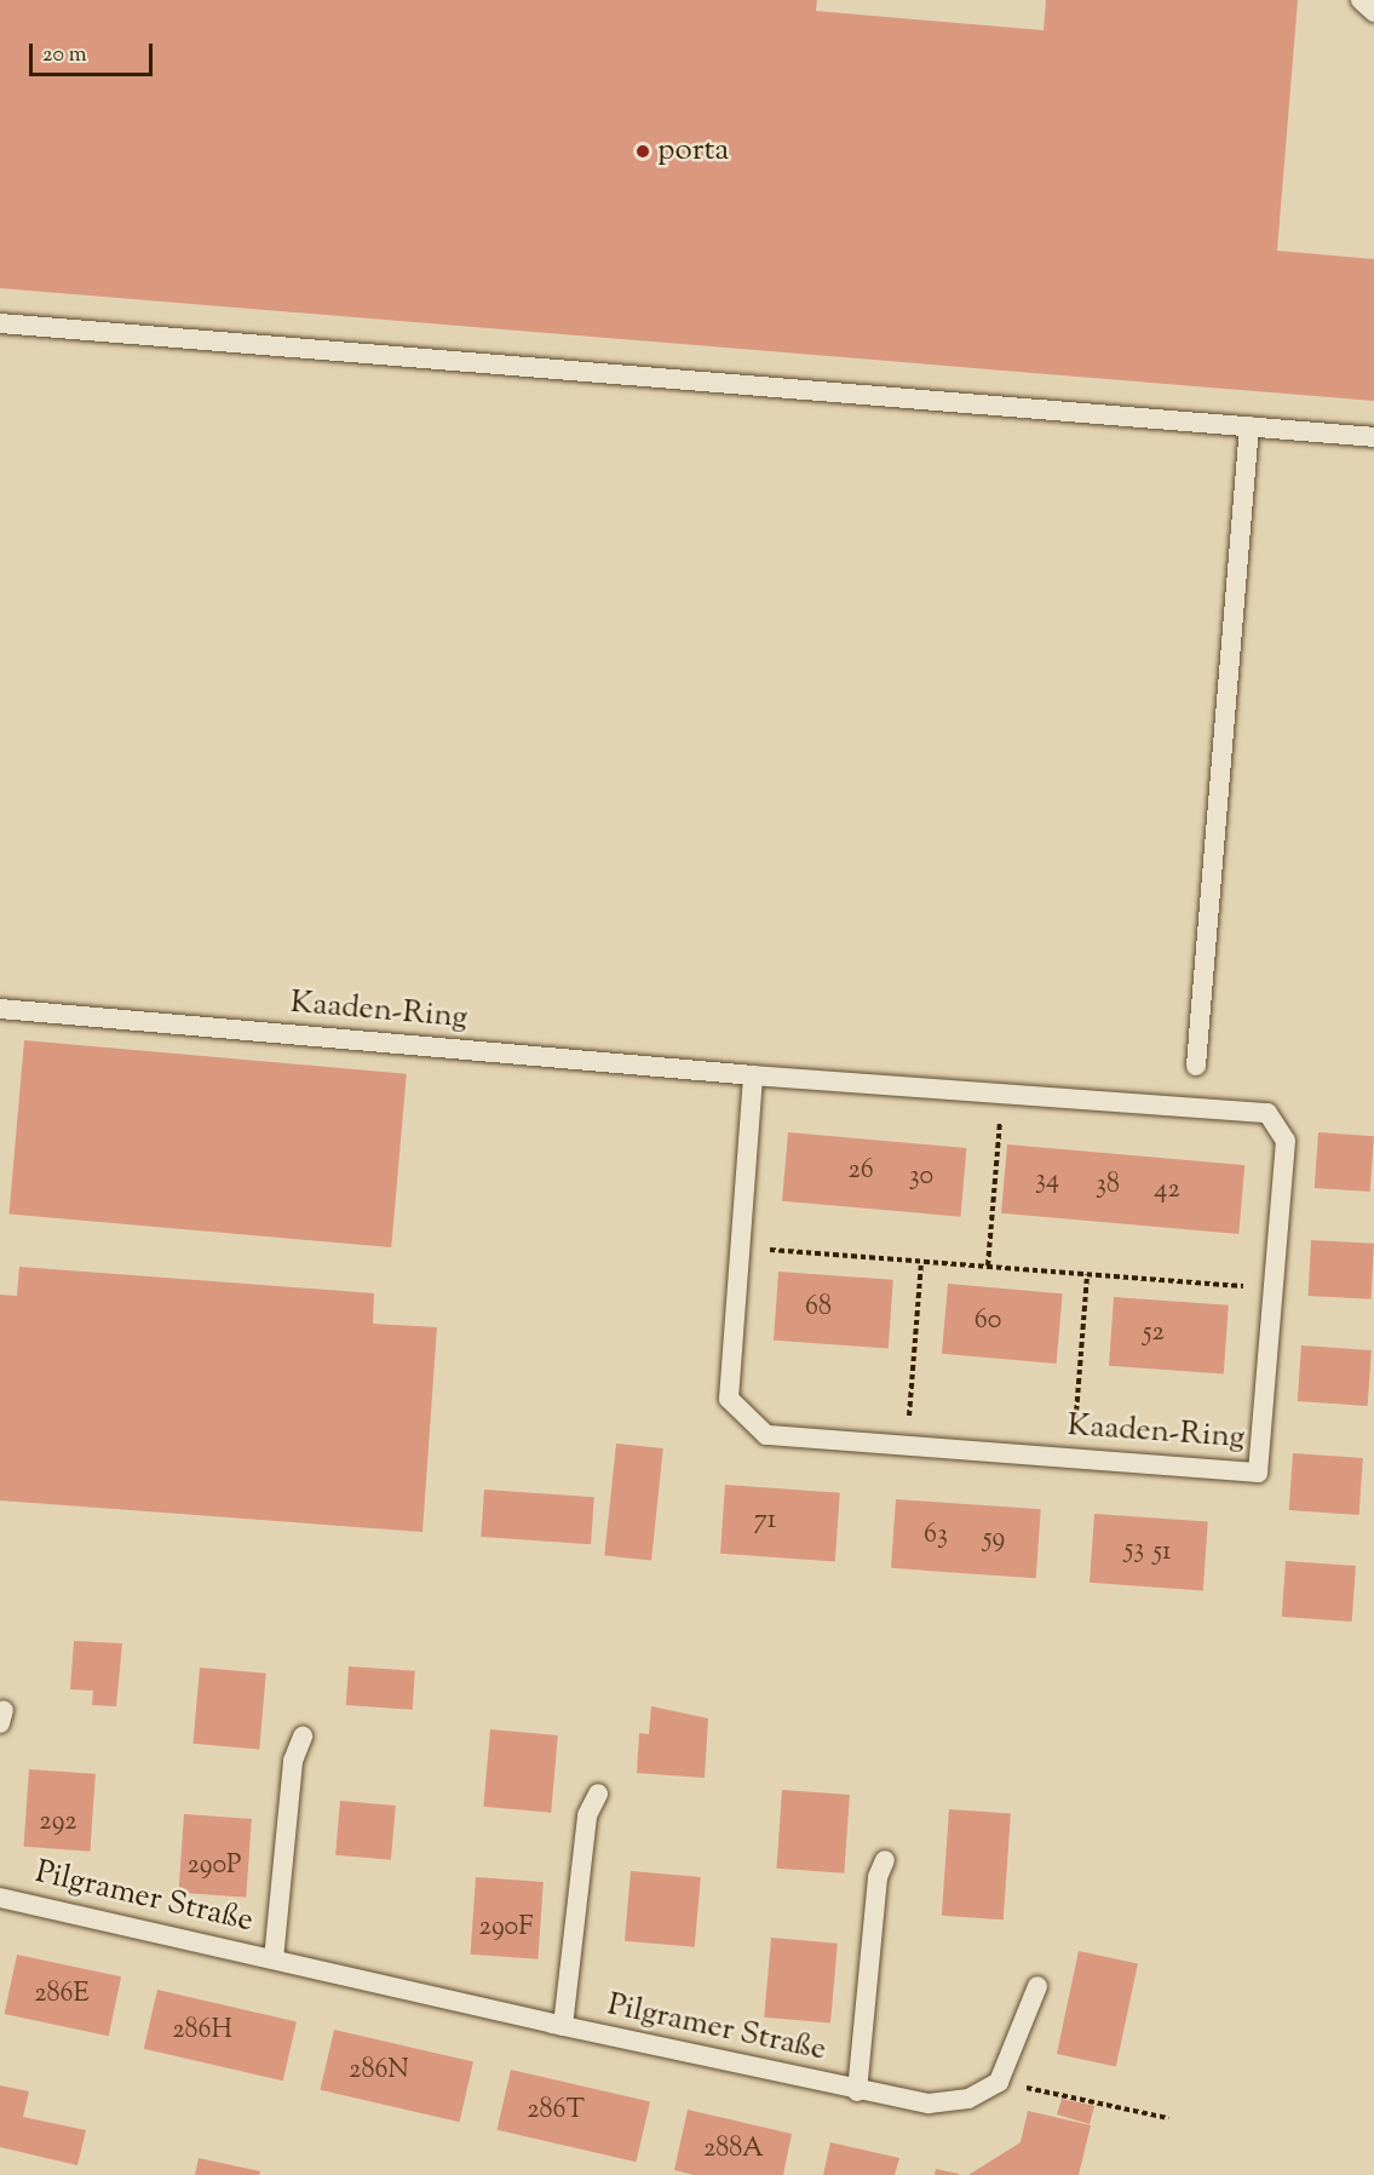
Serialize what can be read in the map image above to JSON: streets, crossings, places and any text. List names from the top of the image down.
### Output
{
  "streets": {
    "lane": ["Kaaden-Ring", "Pilgramer Straße"]
  },
  "places": ["porta"],
  "house_numbers": [
    "26",
    "30",
    "34",
    "38",
    "42",
    "68",
    "60",
    "52",
    "71",
    "63",
    "59",
    "53",
    "51",
    "292",
    "290P",
    "290F",
    "286E",
    "286H",
    "286N",
    "286T",
    "288A"
  ],
  "scale_bar": "20 m"
}
